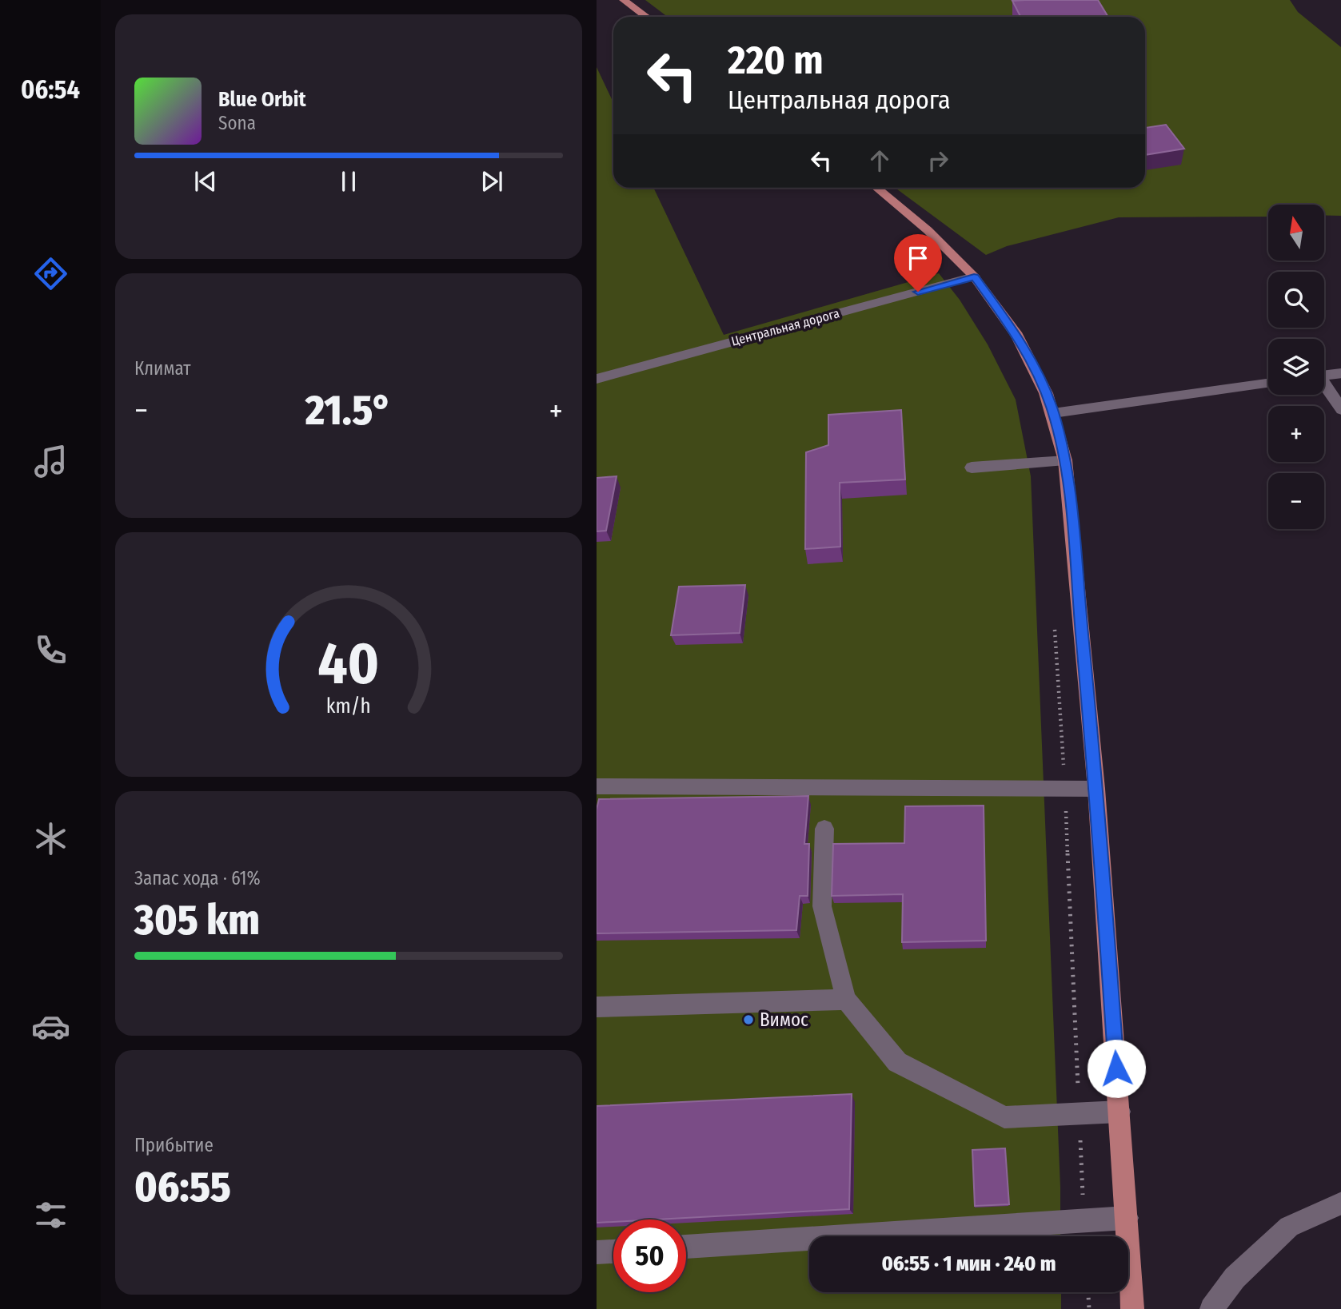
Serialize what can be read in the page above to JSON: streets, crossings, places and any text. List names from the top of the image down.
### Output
{
  "streets": {
    "street": ["Центральная дорога"]
  },
  "places": ["Вимос"],
  "north": "top",
  "page": {
    "tabs": "06:54",
    "turn": ["220 m", "Центральная дорога"],
    "song": ["Blue Orbit", "Sona"],
    "map_buttons": ["+", "−"],
    "tile": [
      "Климат",
      ["Запас хода · 61%", "305 km"],
      ["Прибытие", "06:55"]
    ],
    "heat": ["−", "21.5°", "+"],
    "limit": "50",
    "trip": "06:55 · 1 мин · 240 m",
    "gauge": ["40", "km/h"]
  }
}
